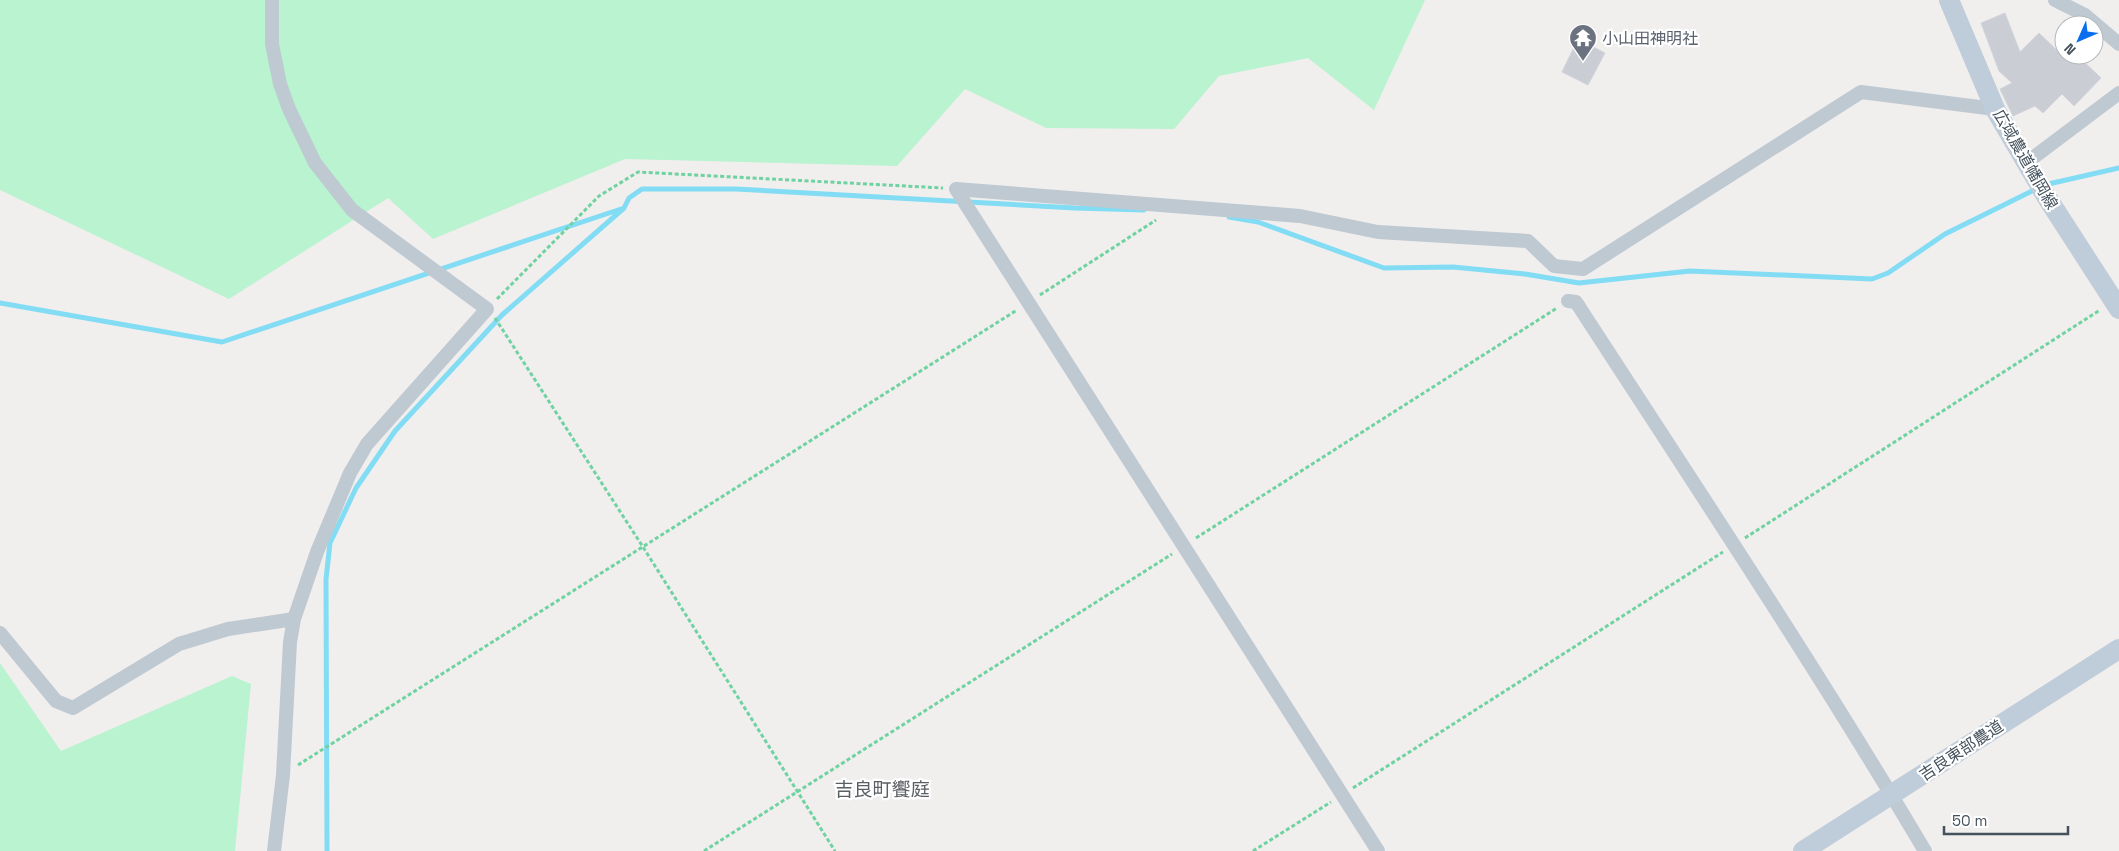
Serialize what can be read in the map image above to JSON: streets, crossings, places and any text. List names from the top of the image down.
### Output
{
  "streets": {
    "street": ["広域農道幡岡線", "吉良東部農道"]
  },
  "districts": ["吉良町饗庭"],
  "places": {
    "temple": ["小山田神明社"]
  },
  "scale_bar": "50 m",
  "north": "bottom left"
}
